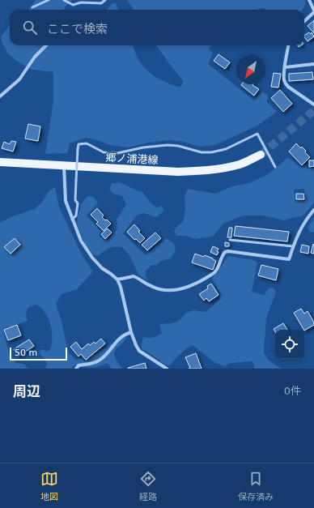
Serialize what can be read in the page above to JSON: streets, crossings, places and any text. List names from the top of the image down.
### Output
{
  "streets": {
    "main road": ["郷ノ浦港線"]
  },
  "scale_bar": "50 m",
  "north": "bottom left",
  "page": {
    "search": "ここで検索",
    "scale": "50 m",
    "heading": ["周辺", "0件"],
    "nav": ["地図", "経路", "保存済み"]
  }
}
